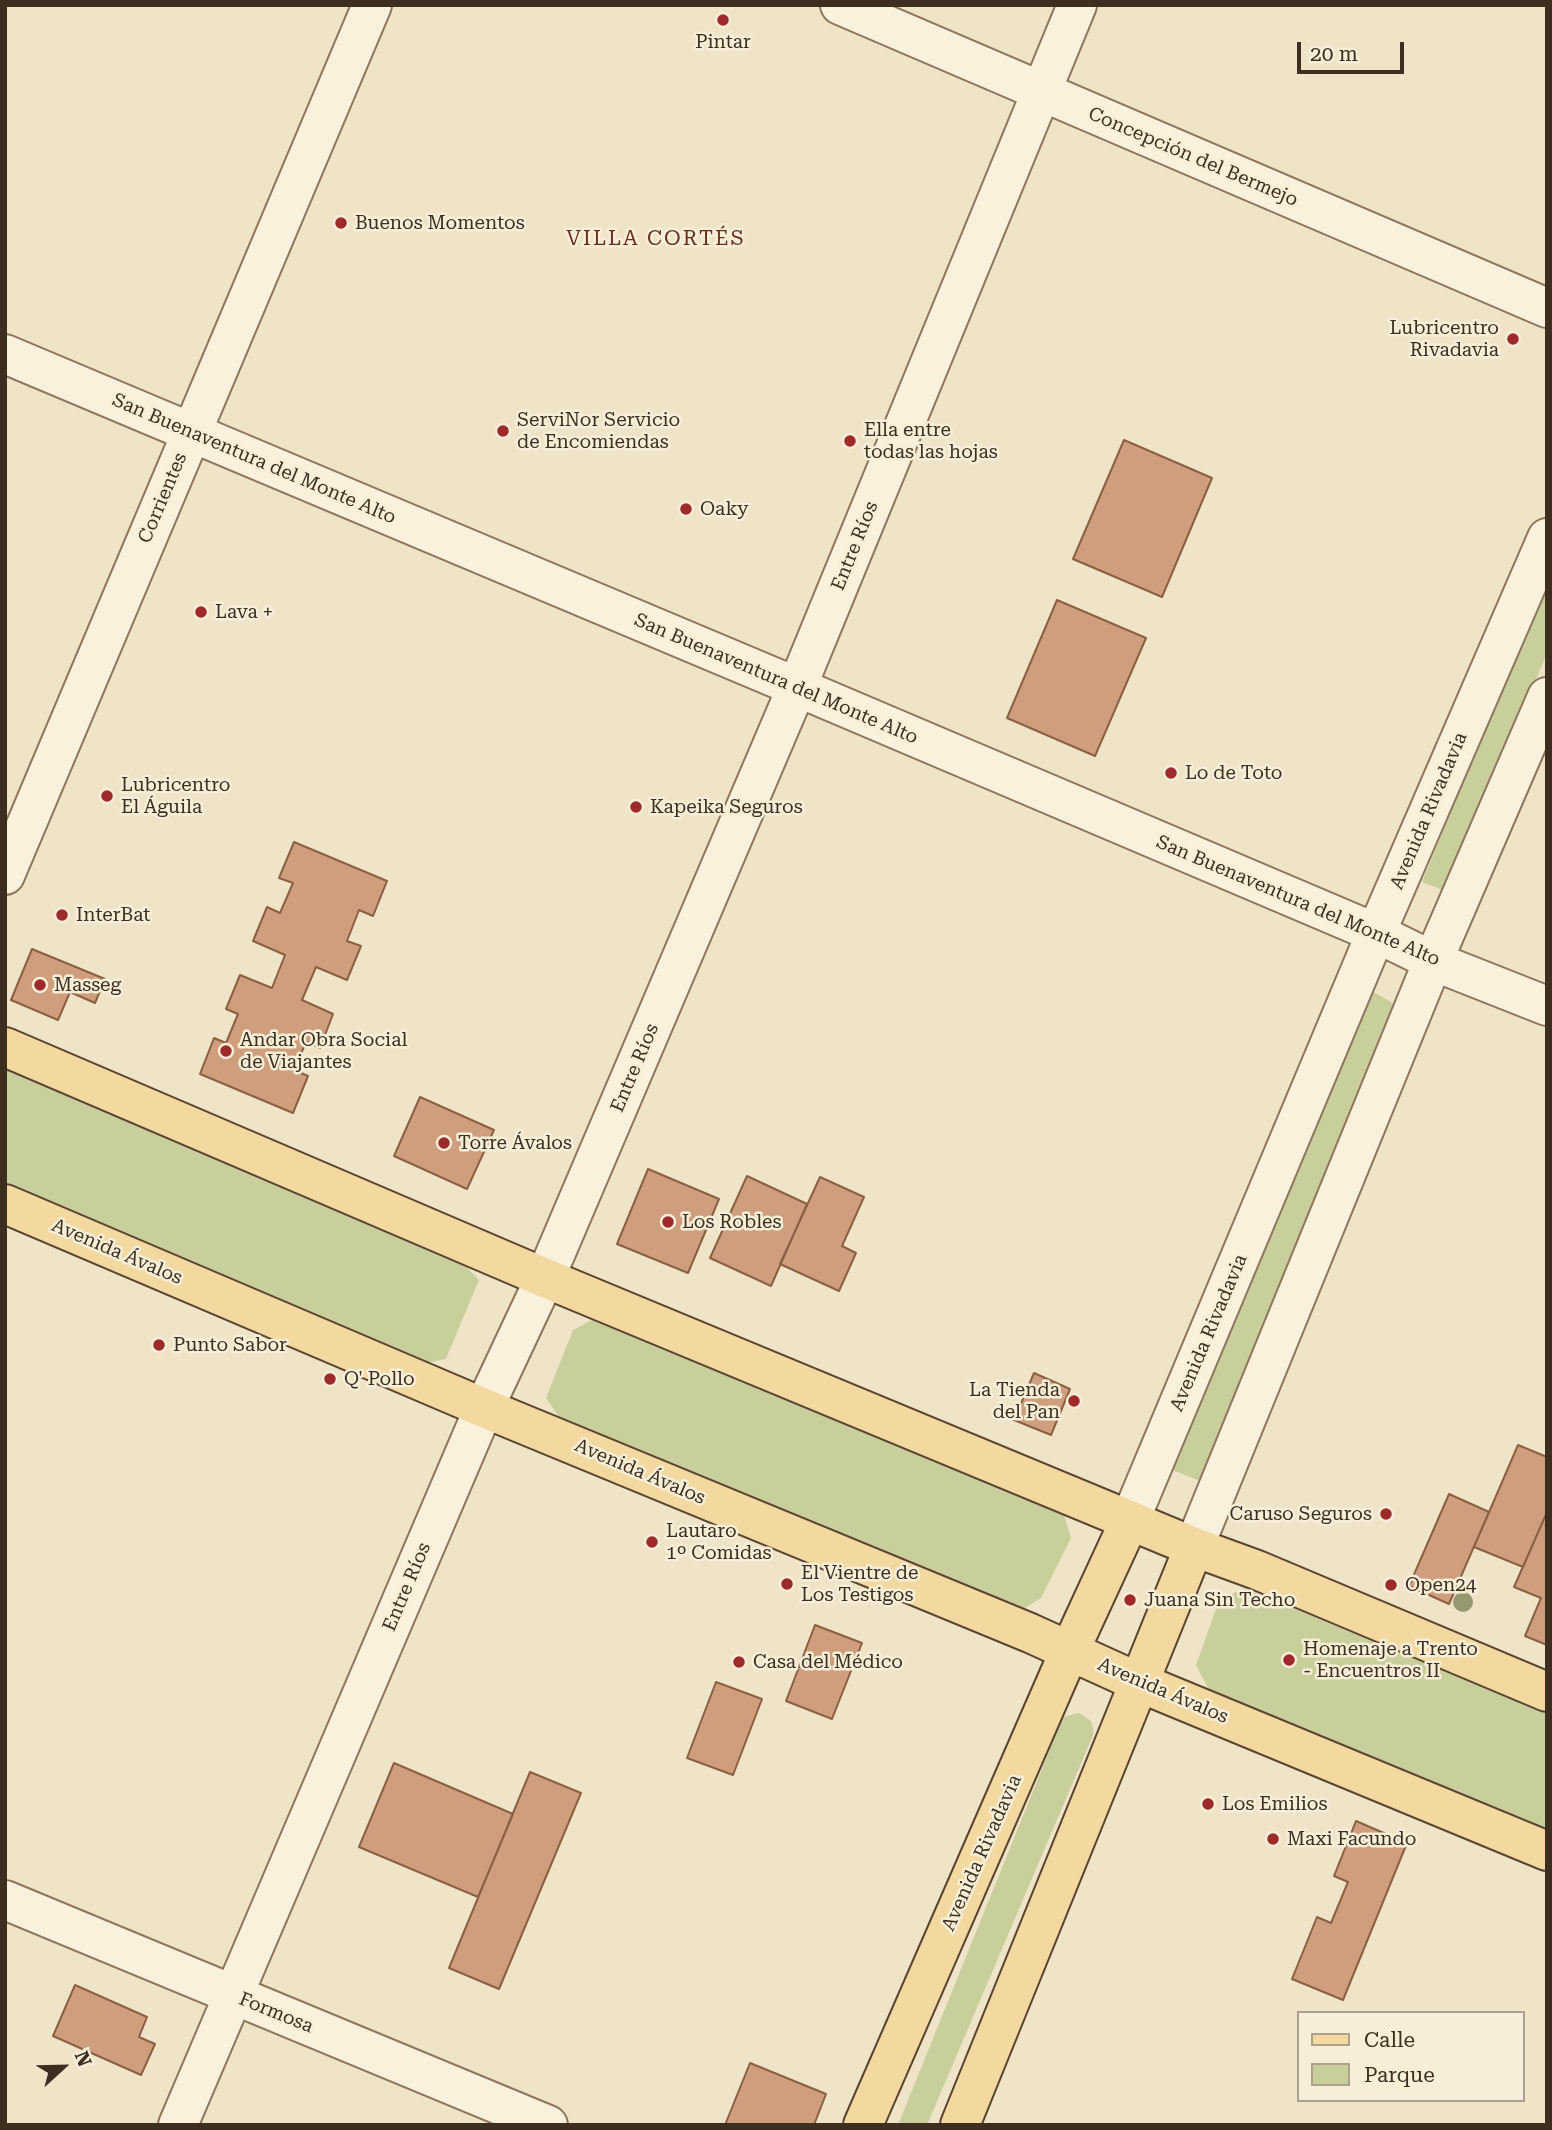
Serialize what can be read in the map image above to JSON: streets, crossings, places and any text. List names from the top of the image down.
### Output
{
  "streets": {
    "main road": ["Avenida Rivadavia", "Avenida Ávalos"],
    "street": [
      "Concepción del Bermejo",
      "San Buenaventura del Monte Alto",
      "Corrientes",
      "Entre Ríos",
      "Formosa"
    ]
  },
  "crossings": [
    ["Concepción del Bermejo", "Entre Ríos"],
    ["San Buenaventura del Monte Alto", "Corrientes"],
    ["San Buenaventura del Monte Alto", "Entre Ríos"],
    ["San Buenaventura del Monte Alto", "Avenida Rivadavia"],
    ["Entre Ríos", "Avenida Ávalos"],
    ["Entre Ríos", "Formosa"],
    ["Avenida Rivadavia", "Avenida Ávalos"]
  ],
  "districts": ["VILLA CORTÉS"],
  "places": [
    "Pintar",
    "Buenos Momentos",
    "Lubricentro Rivadavia",
    "ServiNor Servicio de Encomiendas",
    "Ella entre todas las hojas",
    "Oaky",
    "Lava +",
    "Lo de Toto",
    "Lubricentro El Águila",
    "Kapeika Seguros",
    "InterBat",
    "Masseg",
    "Andar Obra Social de Viajantes",
    "Torre Ávalos",
    "Los Robles",
    "Punto Sabor",
    "Q' Pollo",
    "La Tienda del Pan",
    "Caruso Seguros",
    "Lautaro 1º Comidas",
    "El Vientre de Los Testigos",
    "Open24",
    "Juana Sin Techo",
    "Homenaje a Trento - Encuentros II",
    "Casa del Médico",
    "Los Emilios",
    "Maxi Facundo"
  ],
  "legend": ["Calle", "Parque"],
  "scale_bar": "20 m",
  "north": "right"
}
